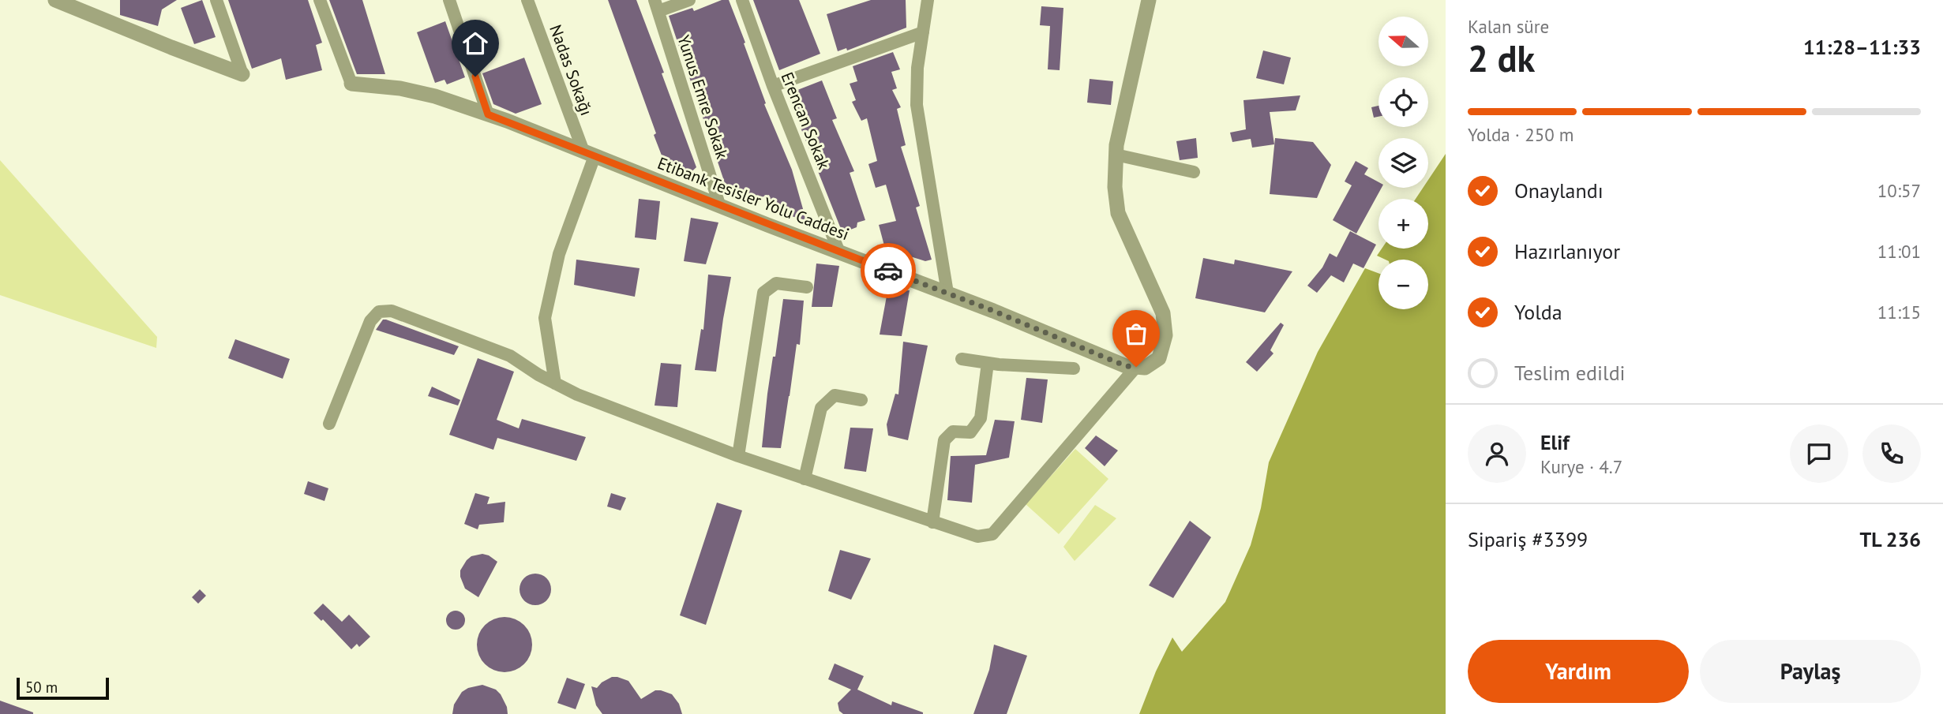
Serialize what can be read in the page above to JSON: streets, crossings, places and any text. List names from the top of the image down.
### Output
{
  "streets": {
    "street": [
      "Nadas Sokağı",
      "Yunus Emre Sokak",
      "Erencan Sokak",
      "Etibank Tesisler Yolu Caddesi"
    ]
  },
  "crossings": [
    ["Nadas Sokağı", "Etibank Tesisler Yolu Caddesi"],
    ["Yunus Emre Sokak", "Etibank Tesisler Yolu Caddesi"],
    ["Erencan Sokak", "Etibank Tesisler Yolu Caddesi"]
  ],
  "scale_bar": "50 m",
  "north": "left",
  "page": {
    "heading": ["2 dk", "Kalan süre", "11:28–11:33"],
    "panel": [
      "Elif",
      "Kurye · 4.7",
      "Sipariş #3399",
      "TL 236"
    ],
    "map_buttons": ["+", "−"],
    "bar": "Yolda · 250 m",
    "list": [
      ["Onaylandı", "10:57"],
      ["Hazırlanıyor", "11:01"],
      ["Yolda", "11:15"],
      "Teslim edildi"
    ],
    "buttons": ["Yardım", "Paylaş"],
    "scale": "50 m"
  }
}
